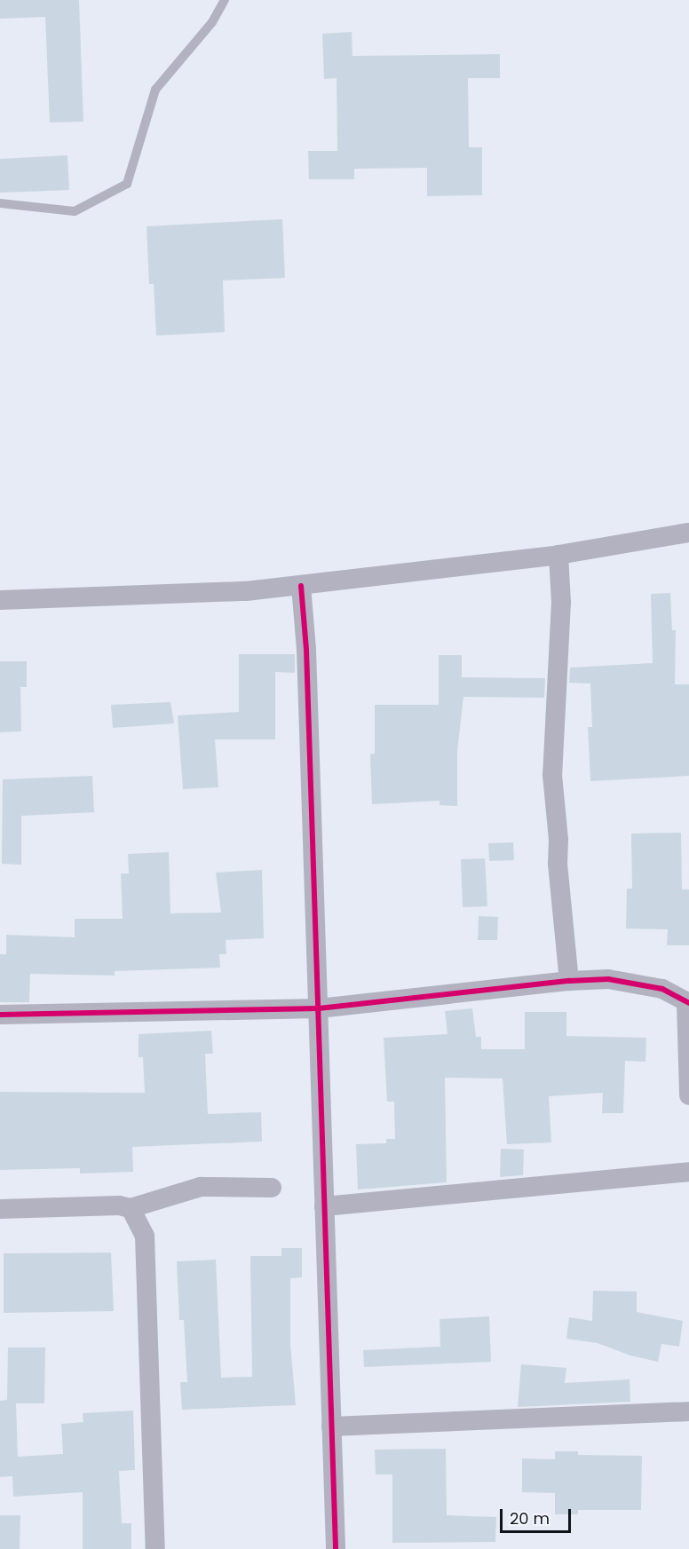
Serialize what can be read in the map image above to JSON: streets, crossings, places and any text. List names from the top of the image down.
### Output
{
  "scale_bar": "20 m"
}
